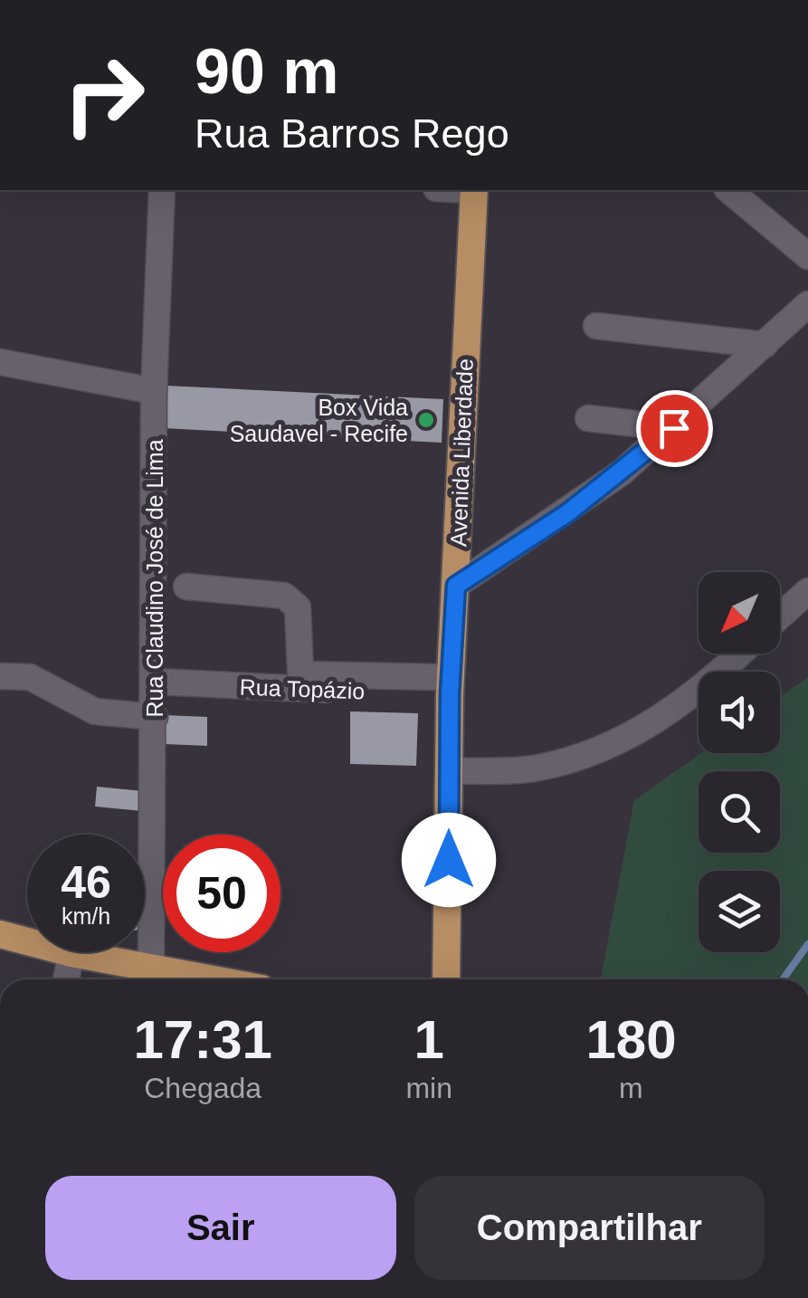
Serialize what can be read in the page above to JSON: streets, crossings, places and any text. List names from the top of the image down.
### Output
{
  "streets": {
    "main road": ["Avenida Liberdade"],
    "street": ["Rua Claudino José de Lima", "Rua Topázio"]
  },
  "crossings": [
    ["Avenida Liberdade", "Rua Topázio"],
    ["Rua Claudino José de Lima", "Rua Topázio"]
  ],
  "places": ["Box Vida Saudavel - Recife"],
  "north": "bottom left",
  "page": {
    "turn": ["90 m", "Rua Barros Rego"],
    "speed": "46 km/h",
    "limit": "50",
    "eta": [
      "17:31",
      "Chegada",
      "1",
      "min",
      "180",
      "m"
    ],
    "buttons": ["Sair", "Compartilhar"]
  }
}
